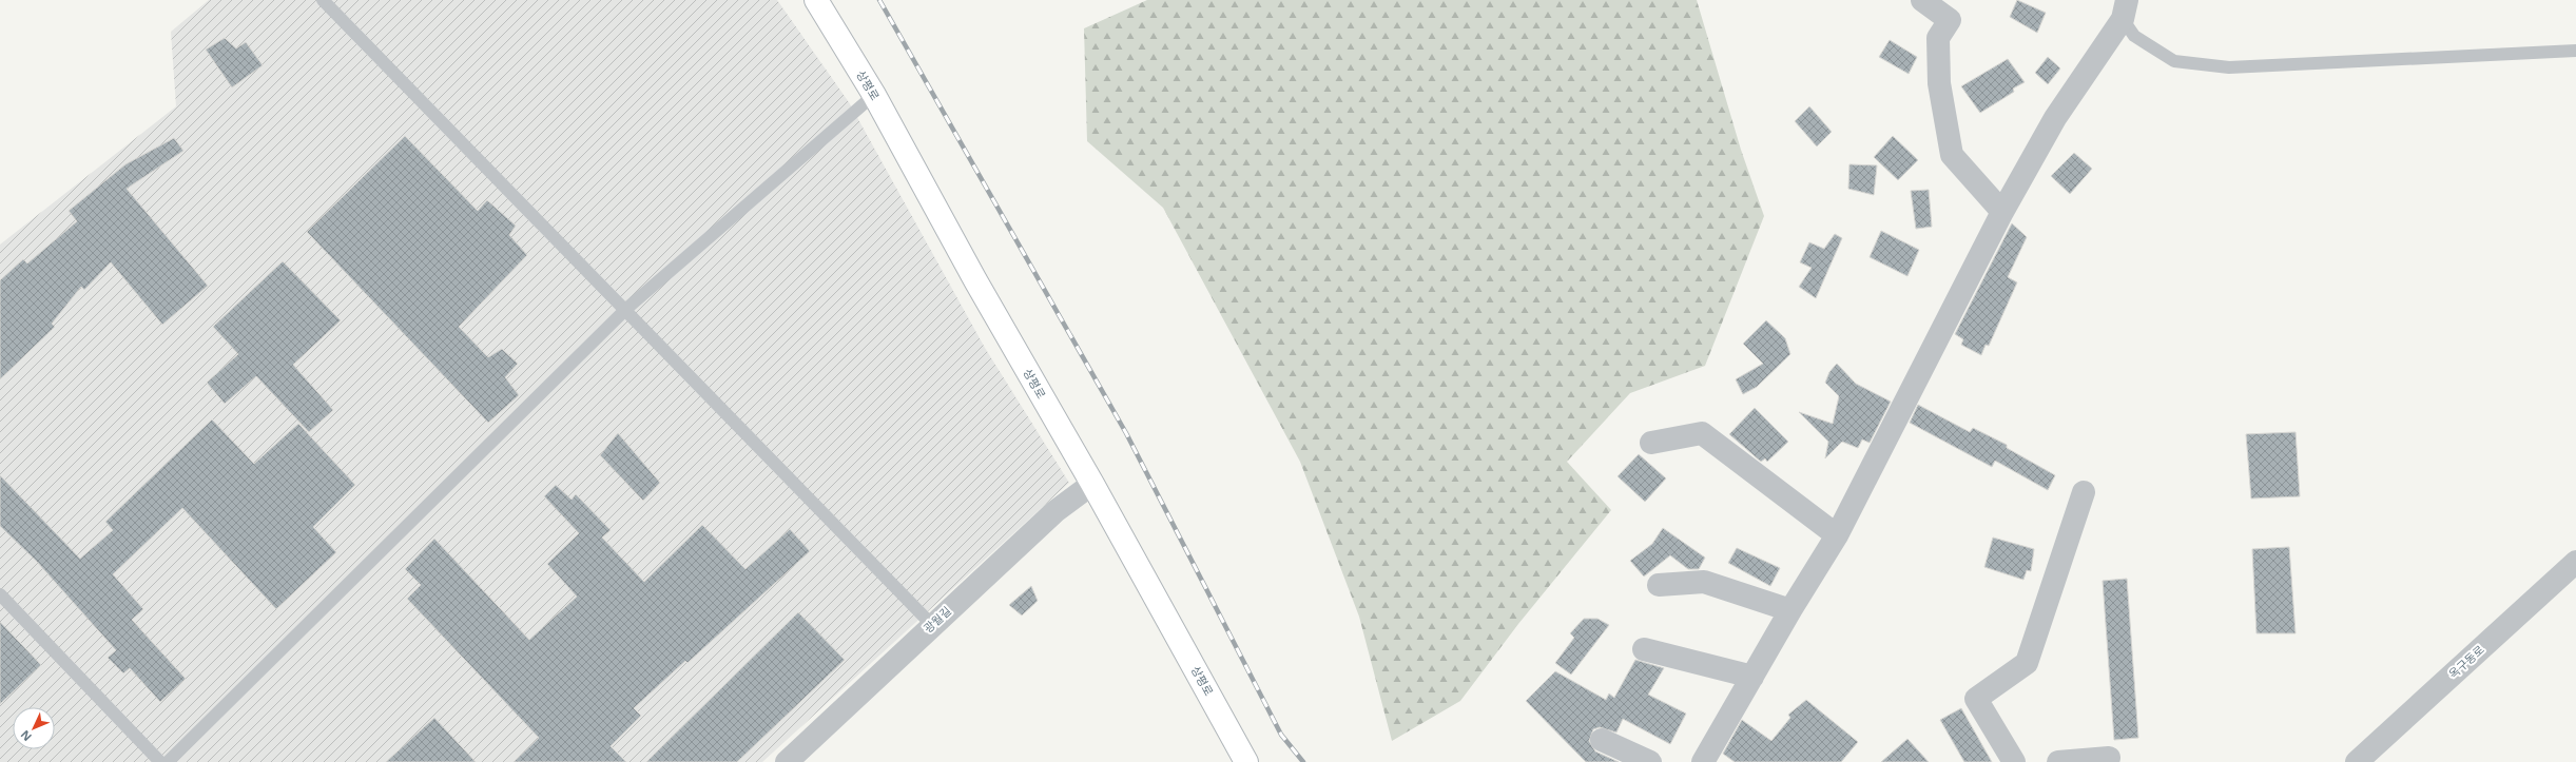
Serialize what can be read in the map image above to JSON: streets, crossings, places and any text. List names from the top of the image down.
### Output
{
  "streets": {
    "main road": ["상평로"],
    "street": ["광월길", "옥구동로"]
  },
  "crossings": [
    ["상평로", "광월길"]
  ],
  "north": "bottom left"
}
